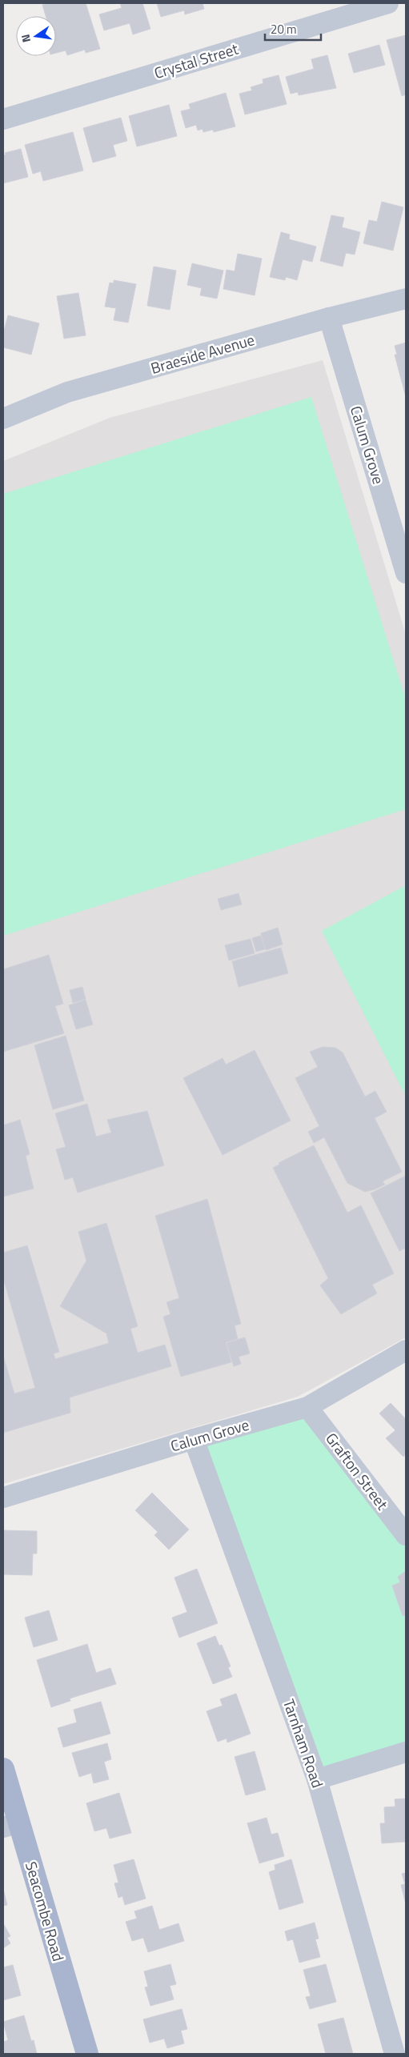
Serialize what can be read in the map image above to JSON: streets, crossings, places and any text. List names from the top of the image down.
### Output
{
  "streets": {
    "main road": ["Seacombe Road"],
    "street": [
      "Crystal Street",
      "Braeside Avenue",
      "Calum Grove",
      "Grafton Street",
      "Tarnham Road"
    ]
  },
  "crossings": [
    ["Braeside Avenue", "Calum Grove"],
    ["Calum Grove", "Grafton Street"],
    ["Calum Grove", "Tarnham Road"]
  ],
  "scale_bar": "20 m",
  "north": "left"
}
